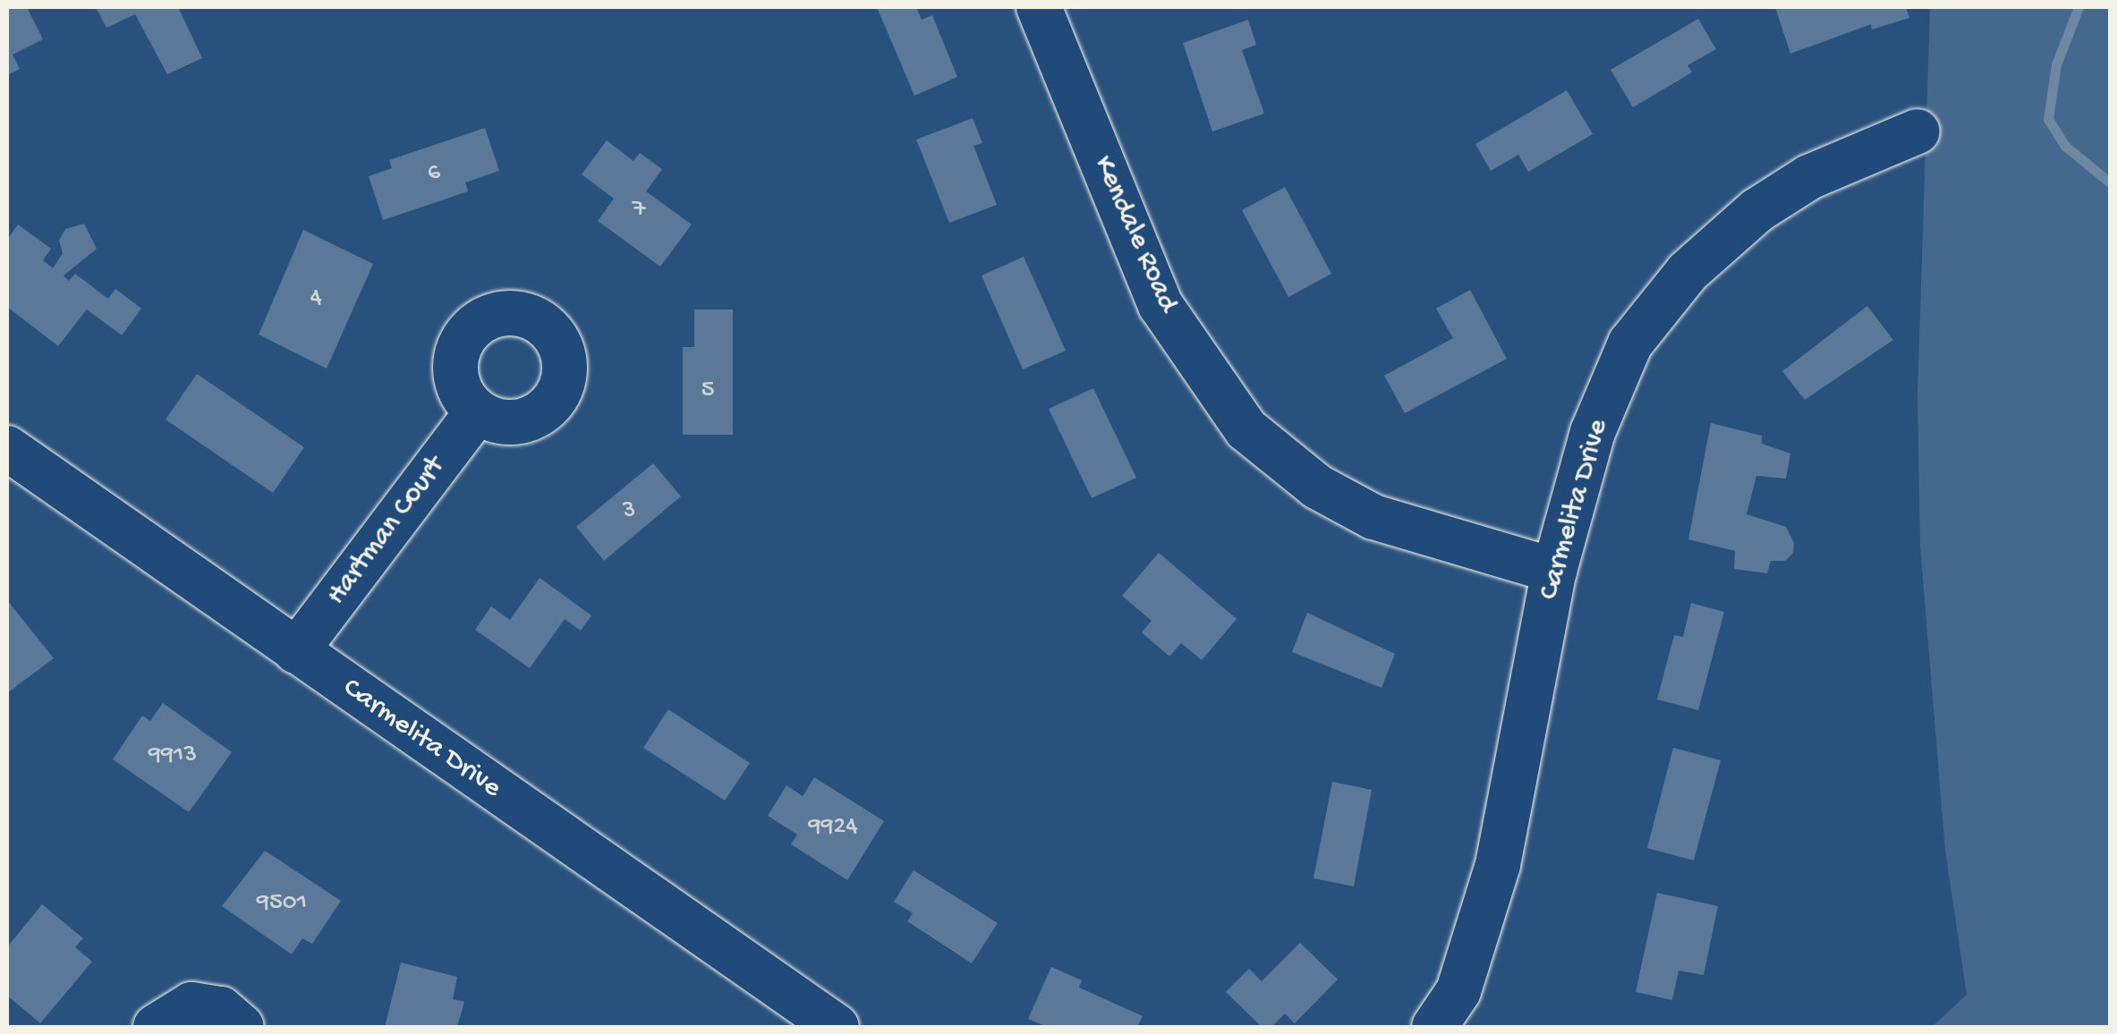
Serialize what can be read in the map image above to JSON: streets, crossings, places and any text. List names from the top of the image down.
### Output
{
  "streets": {
    "street": ["Kendale Road", "Carmelita Drive", "Hartman Court"]
  },
  "crossings": [
    ["Kendale Road", "Carmelita Drive"],
    ["Carmelita Drive", "Hartman Court"]
  ],
  "house_numbers": [
    "6",
    "7",
    "4",
    "5",
    "3",
    "9913",
    "9924",
    "9501"
  ]
}
